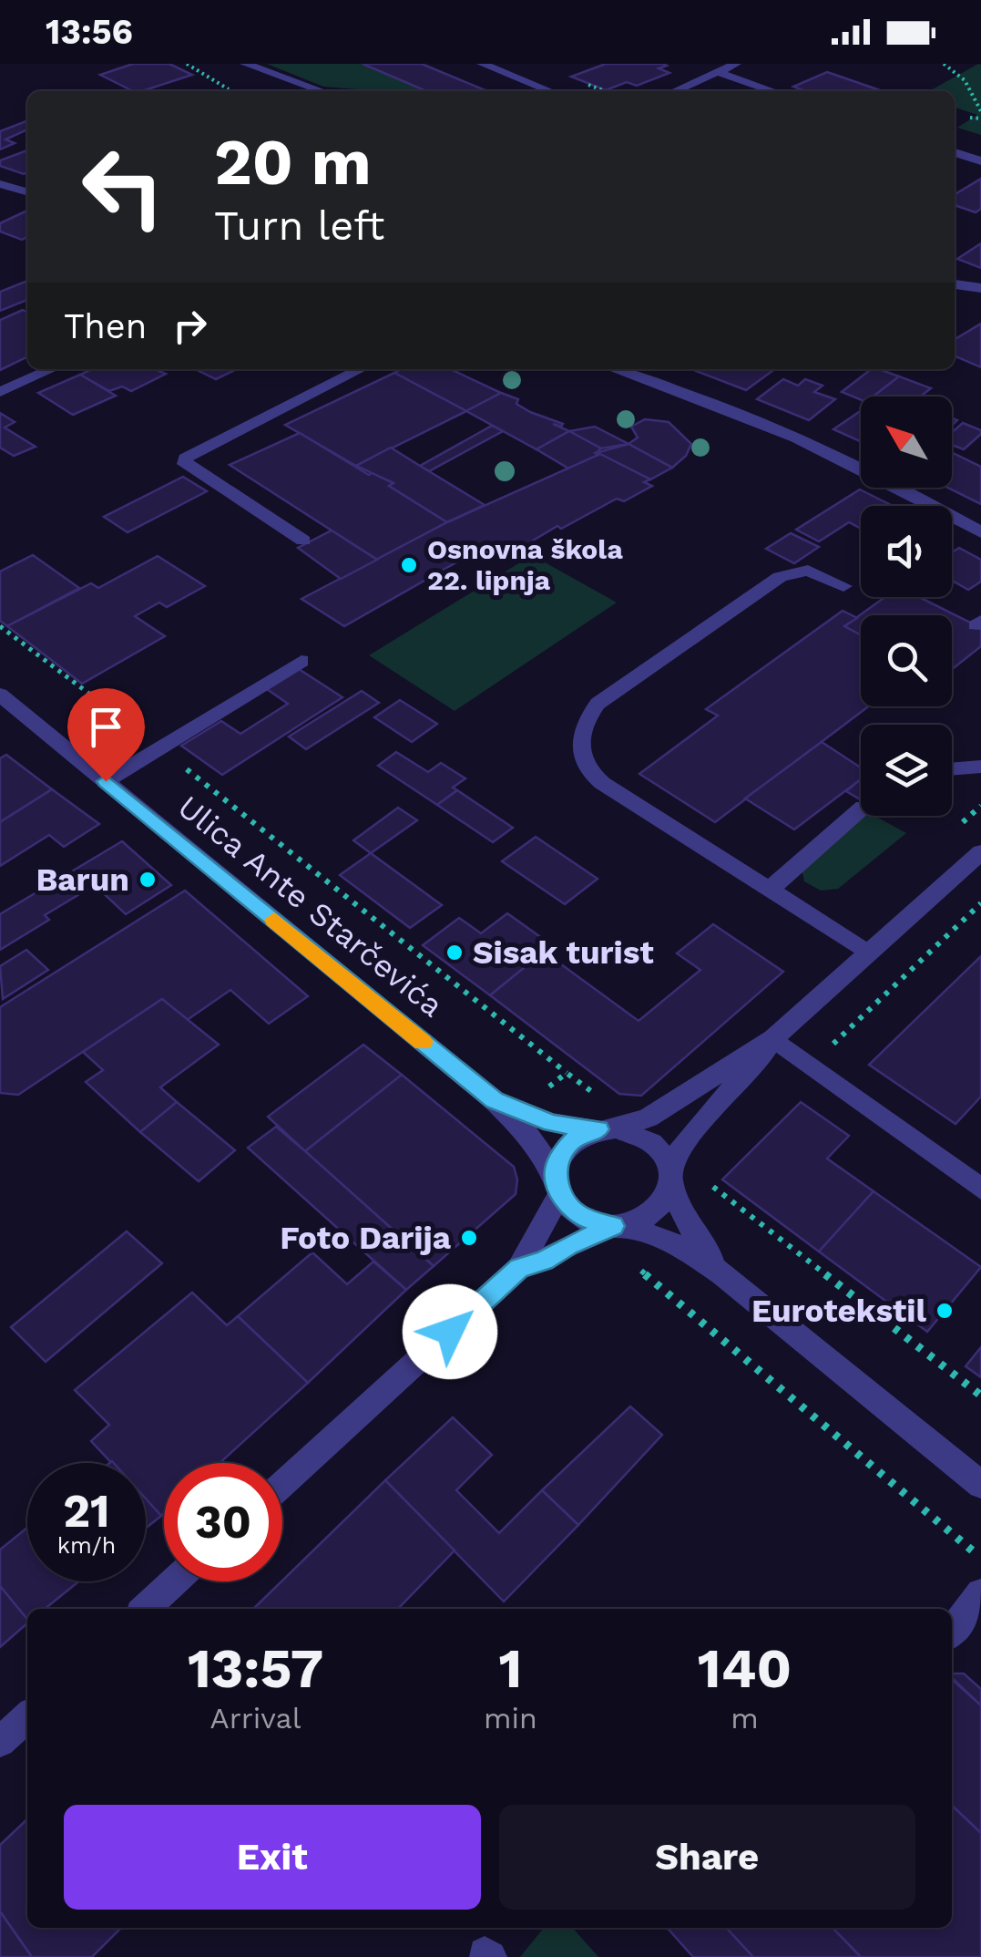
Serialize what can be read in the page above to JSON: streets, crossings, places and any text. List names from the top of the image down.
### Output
{
  "streets": {
    "street": ["Ulica Ante Starčevića"]
  },
  "places": [
    "Osnovna škola 22. lipnja",
    "Barun",
    "Sisak turist",
    "Foto Darija",
    "Eurotekstil"
  ],
  "north": "top left",
  "page": {
    "status": "13:56",
    "turn": ["20 m", "Turn left"],
    "then": "Then",
    "speed": "21 km/h",
    "limit": "30",
    "eta": [
      "13:57",
      "Arrival",
      "1",
      "min",
      "140",
      "m"
    ],
    "buttons": ["Exit", "Share"]
  }
}
